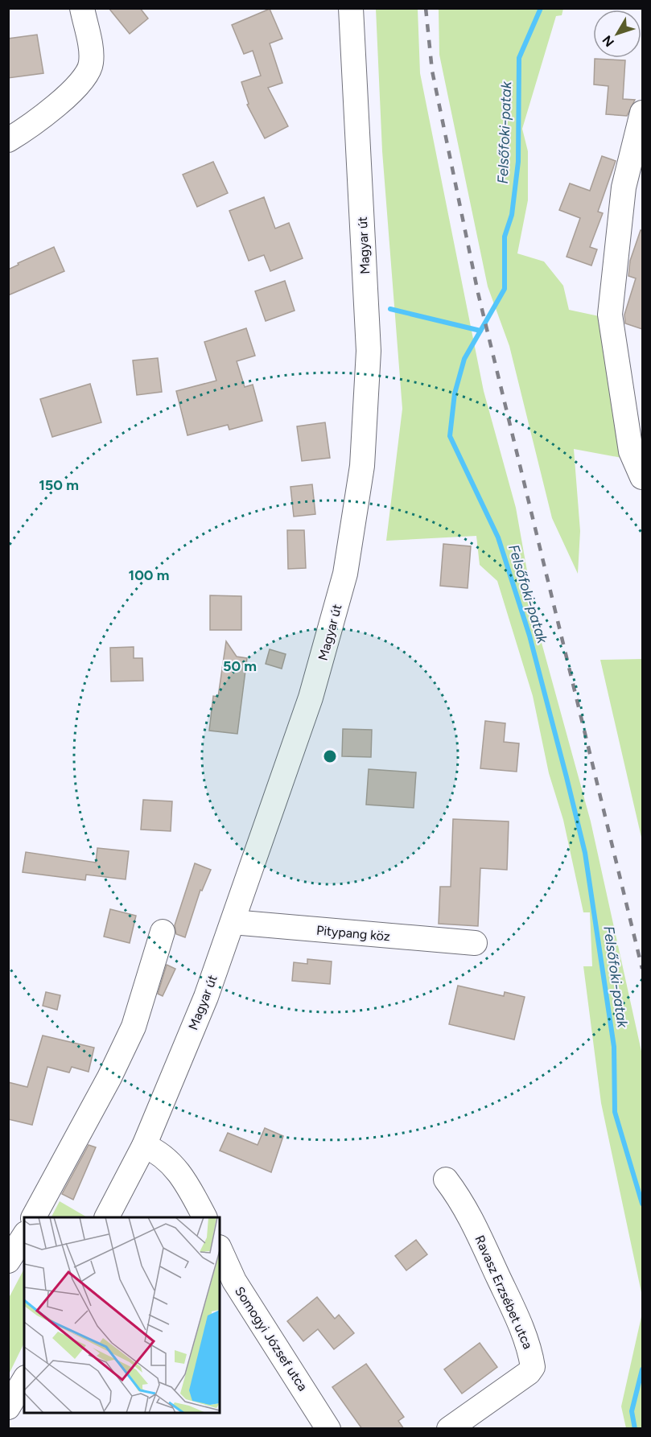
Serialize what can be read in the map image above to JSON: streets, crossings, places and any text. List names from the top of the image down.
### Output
{
  "streets": {
    "street": [
      "Magyar út",
      "Pitypang köz",
      "Ravasz Erzsébet utca",
      "Somogyi József utca"
    ]
  },
  "crossings": [
    ["Magyar út", "Pitypang köz"]
  ],
  "water": ["Felsőfoki-patak"],
  "north": "bottom left",
  "rings": ["150 m", "100 m", "50 m"]
}
